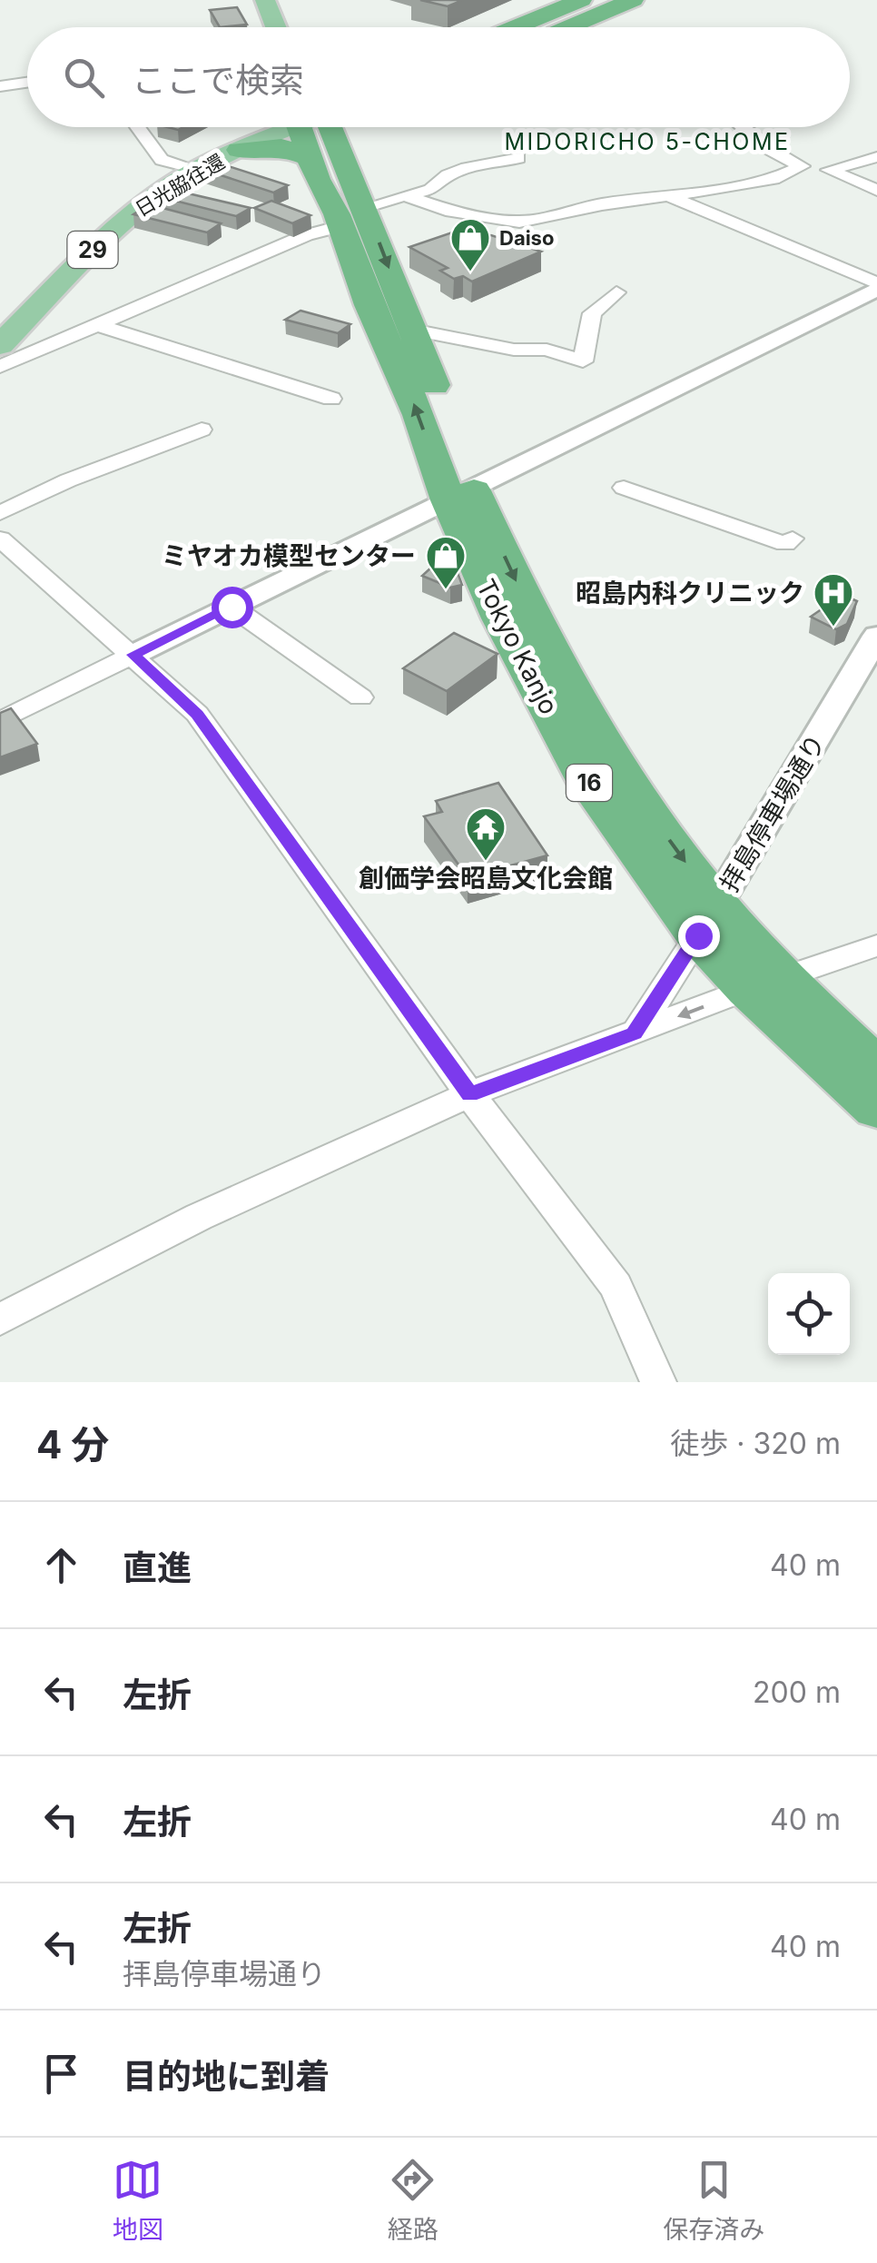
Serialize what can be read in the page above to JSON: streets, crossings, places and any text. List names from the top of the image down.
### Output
{
  "streets": {
    "highway": ["Tokyo Kanjo", "16"],
    "main road": ["日光脇往還", "29"],
    "street": ["拝島停車場通り"]
  },
  "crossings": [
    ["Tokyo Kanjo", "拝島停車場通り"]
  ],
  "districts": ["MIDORICHO 5-CHOME"],
  "places": {
    "shop": ["Daiso", "ミヤオカ模型センター"],
    "hospital": ["昭島内科クリニック"],
    "temple": ["創価学会昭島文化会館"]
  },
  "page": {
    "search": "ここで検索",
    "heading": ["4 分", "徒歩 · 320 m"],
    "list": [
      ["直進", "40 m"],
      ["左折", "200 m"],
      ["左折", "40 m"],
      ["左折", "拝島停車場通り", "40 m"],
      "目的地に到着"
    ],
    "nav": ["地図", "経路", "保存済み"]
  }
}
